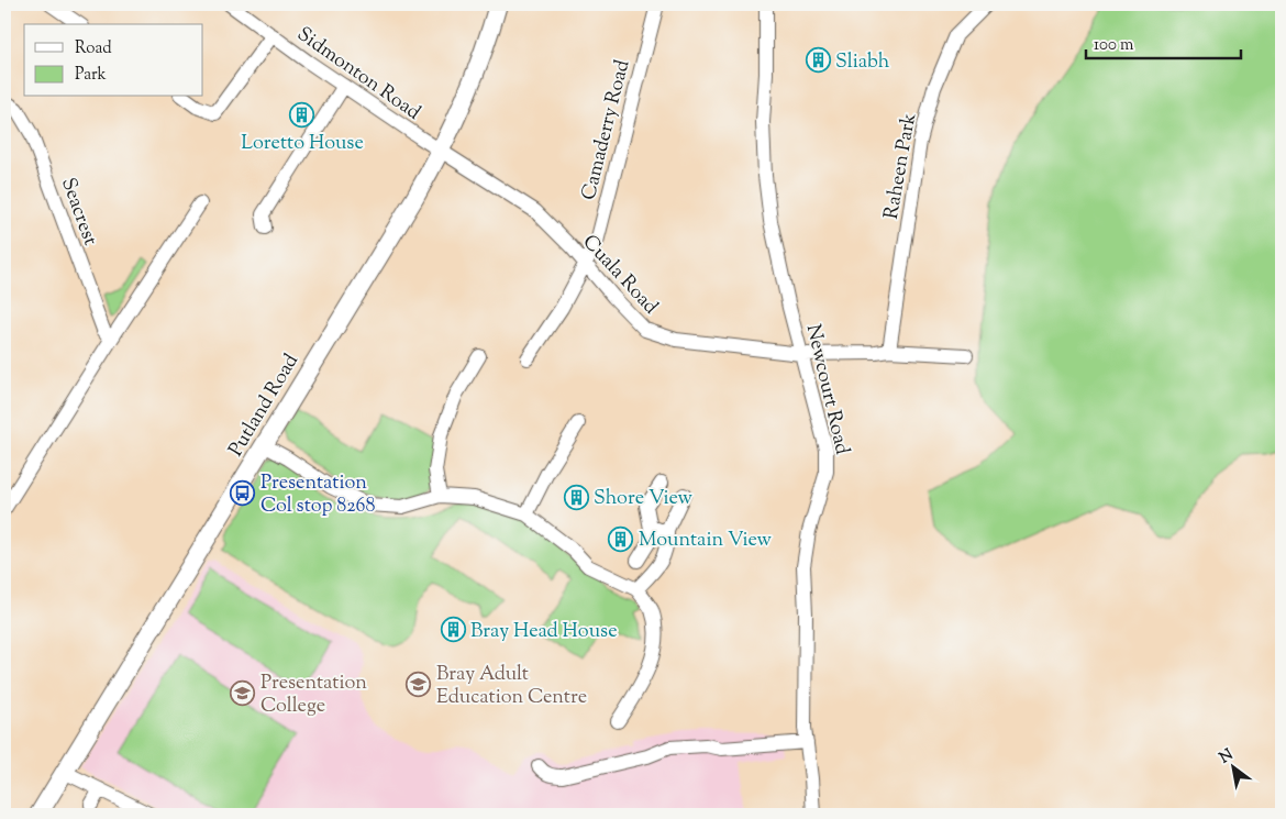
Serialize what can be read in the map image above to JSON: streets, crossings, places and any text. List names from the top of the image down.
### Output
{
  "streets": {
    "main road": ["Putland Road"],
    "street": [
      "Sidmonton Road",
      "Camaderry Road",
      "Raheen Park",
      "Seacrest",
      "Cuala Road",
      "Newcourt Road"
    ]
  },
  "crossings": [
    ["Sidmonton Road", "Cuala Road"],
    ["Sidmonton Road", "Putland Road"],
    ["Camaderry Road", "Cuala Road"],
    ["Raheen Park", "Cuala Road"],
    ["Cuala Road", "Newcourt Road"],
    ["Cuala Road", "Putland Road"]
  ],
  "places": {
    "building": [
      "Sliabh",
      "Loretto House",
      "Shore View",
      "Mountain View",
      "Bray Head House"
    ],
    "bus stop": ["Presentation Col stop 8268"],
    "school or university": ["Bray Adult Education Centre", "Presentation College"]
  },
  "legend": ["Road", "Park"],
  "scale_bar": "100 m",
  "north": "top left"
}
